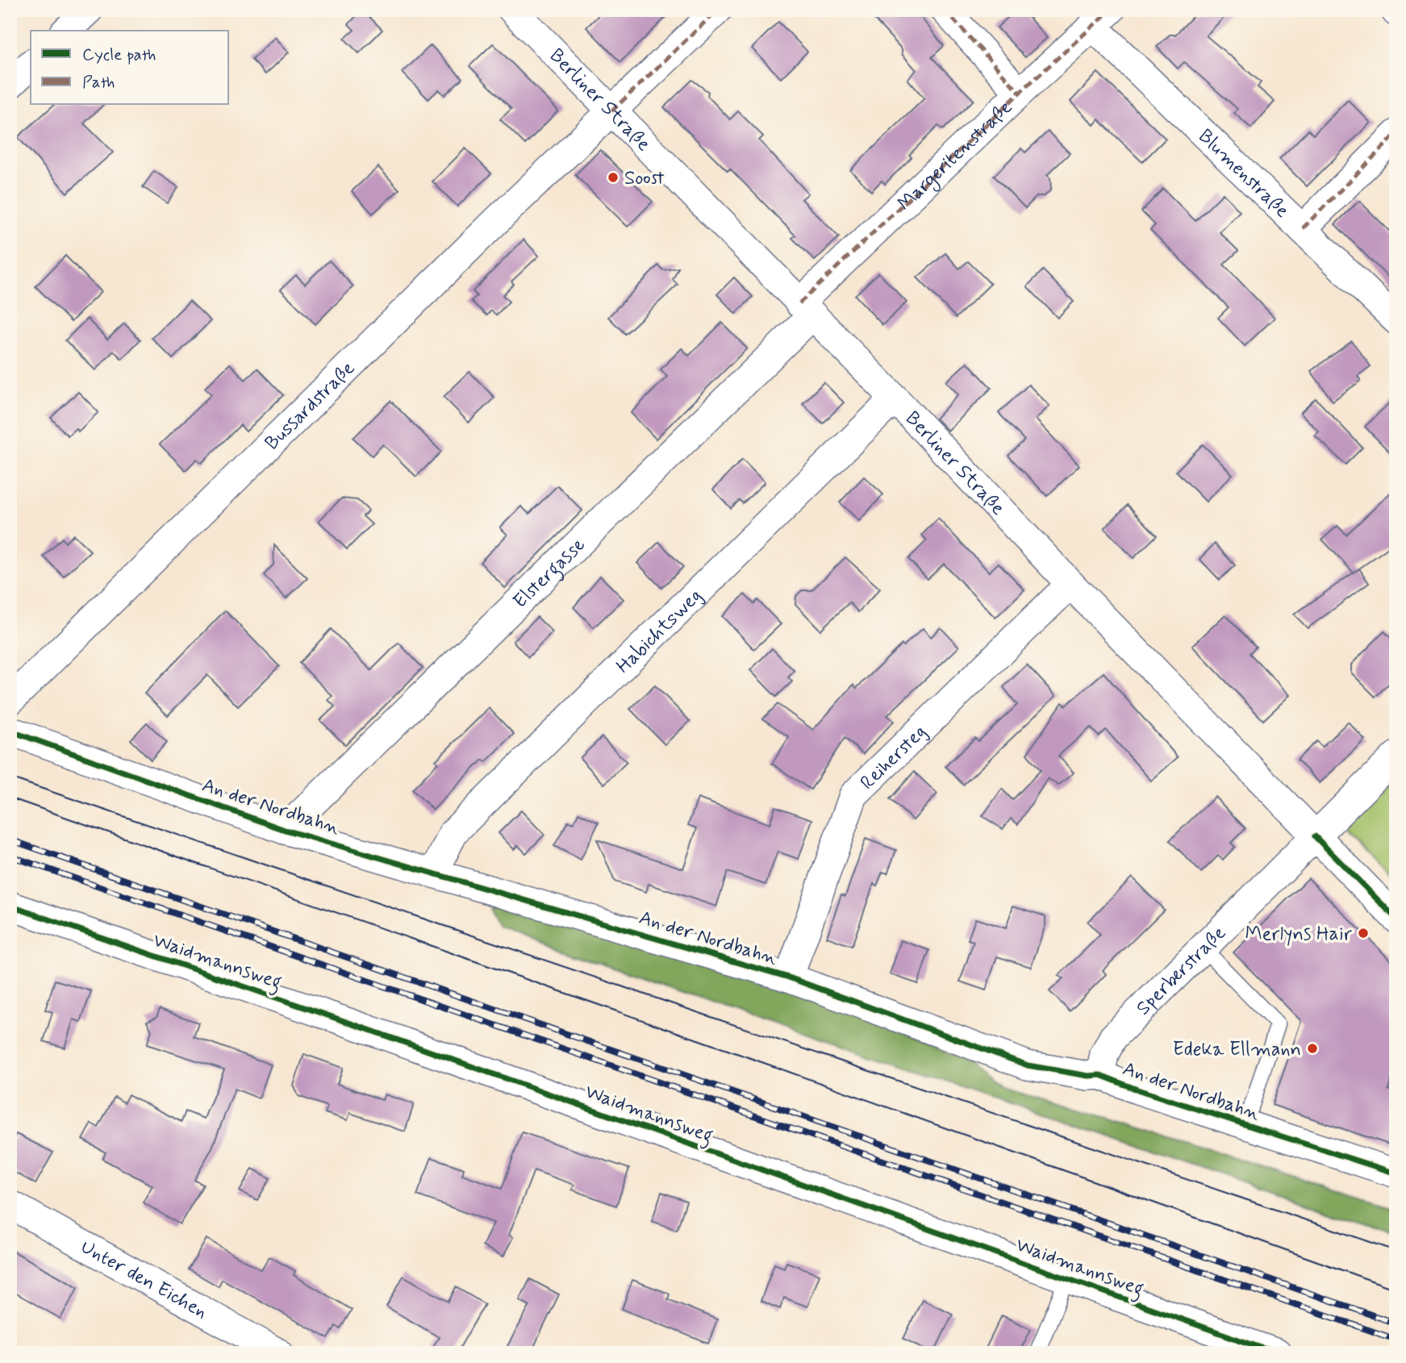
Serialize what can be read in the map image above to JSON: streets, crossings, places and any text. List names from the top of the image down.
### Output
{
  "streets": {
    "street": [
      "Berliner Straße",
      "Margeritenstraße",
      "Blumenstraße",
      "Bussardstraße",
      "Elstergasse",
      "Habichtsweg",
      "Reihersteg",
      "An der Nordbahn",
      "Waidmannsweg",
      "Sperberstraße",
      "Unter den Eichen"
    ]
  },
  "crossings": [
    ["Berliner Straße", "Margeritenstraße"],
    ["Berliner Straße", "Bussardstraße"],
    ["Berliner Straße", "Elstergasse"],
    ["Berliner Straße", "Habichtsweg"],
    ["Berliner Straße", "Reihersteg"],
    ["Berliner Straße", "Sperberstraße"],
    ["Margeritenstraße", "Blumenstraße"],
    ["Margeritenstraße", "Elstergasse"],
    ["Elstergasse", "An der Nordbahn"],
    ["Habichtsweg", "An der Nordbahn"],
    ["Reihersteg", "An der Nordbahn"],
    ["An der Nordbahn", "Sperberstraße"]
  ],
  "places": ["Soost", "Merlyns Hair", "Edeka Ellmann"],
  "legend": ["Cycle path", "Path"]
}
